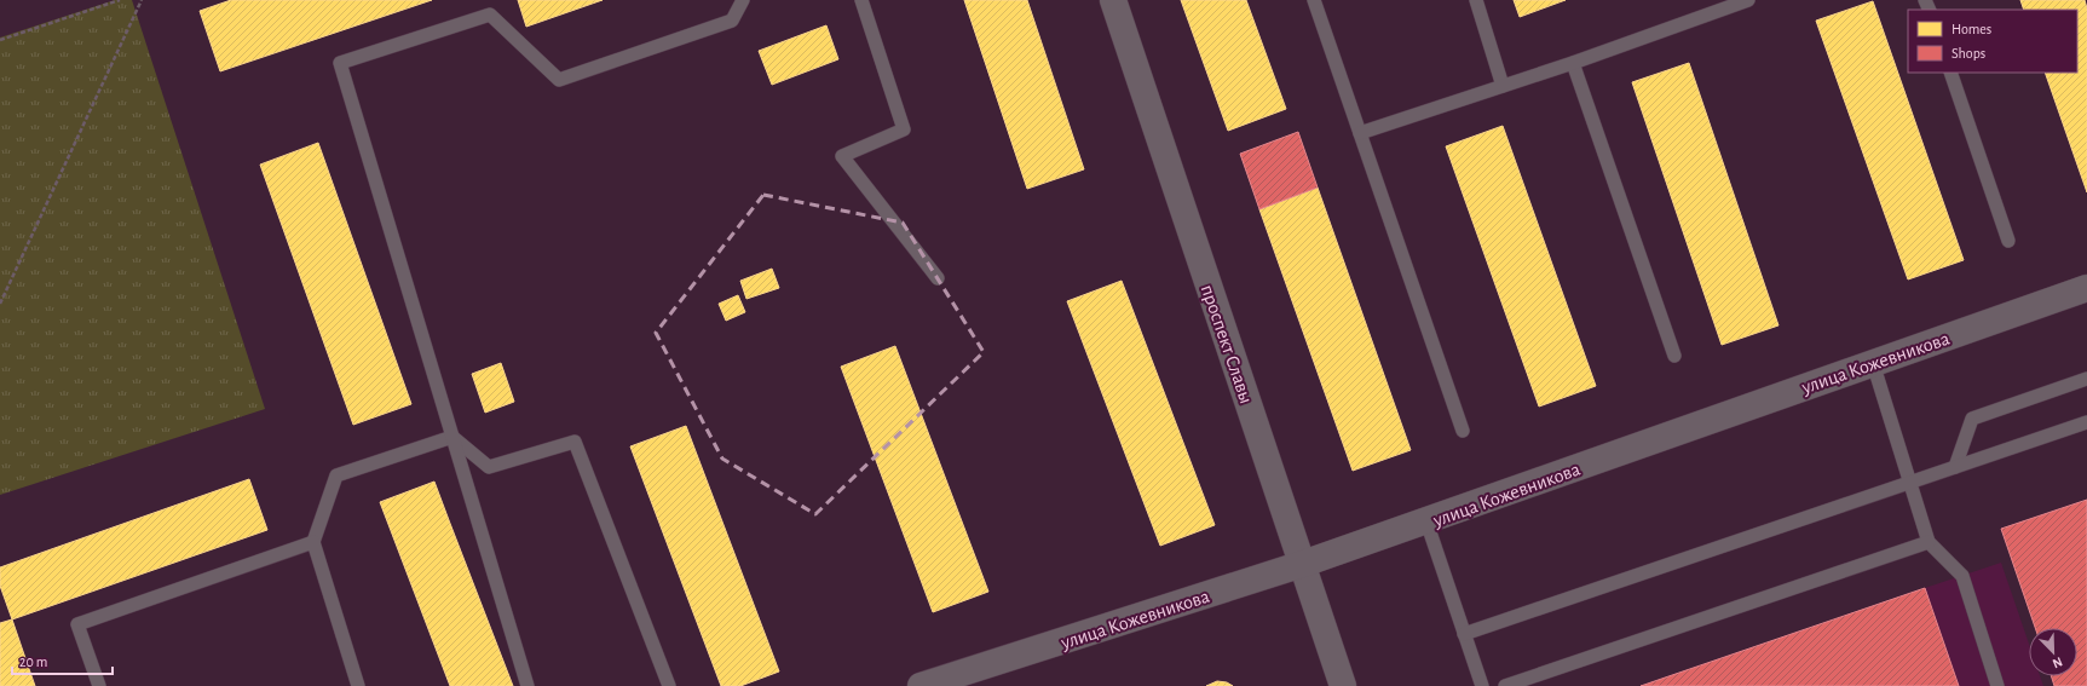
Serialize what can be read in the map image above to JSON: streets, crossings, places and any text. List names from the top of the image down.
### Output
{
  "streets": {
    "street": ["проспект Славы", "улица Кожевникова"]
  },
  "crossings": [
    ["проспект Славы", "улица Кожевникова"]
  ],
  "legend": ["Homes", "Shops"],
  "scale_bar": "20 m",
  "north": "bottom right"
}
